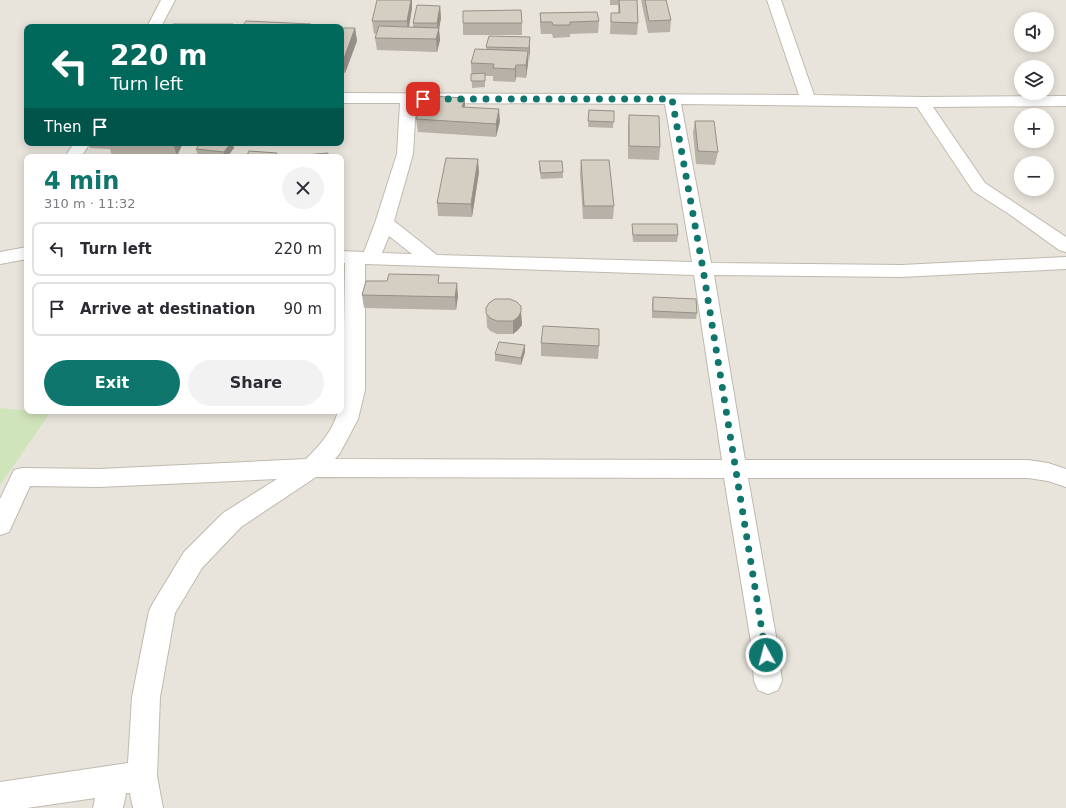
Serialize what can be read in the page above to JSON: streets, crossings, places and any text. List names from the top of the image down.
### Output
{
  "page": {
    "map_buttons": ["+", "−"],
    "turn": ["220 m", "Turn left"],
    "then": "Then",
    "heading": ["4 min", "310 m · 11:32"],
    "list": [
      {
        "name": "Turn left",
        "value": "220 m"
      },
      {
        "name": "Arrive at destination",
        "value": "90 m"
      }
    ],
    "buttons": ["Exit", "Share"]
  }
}
